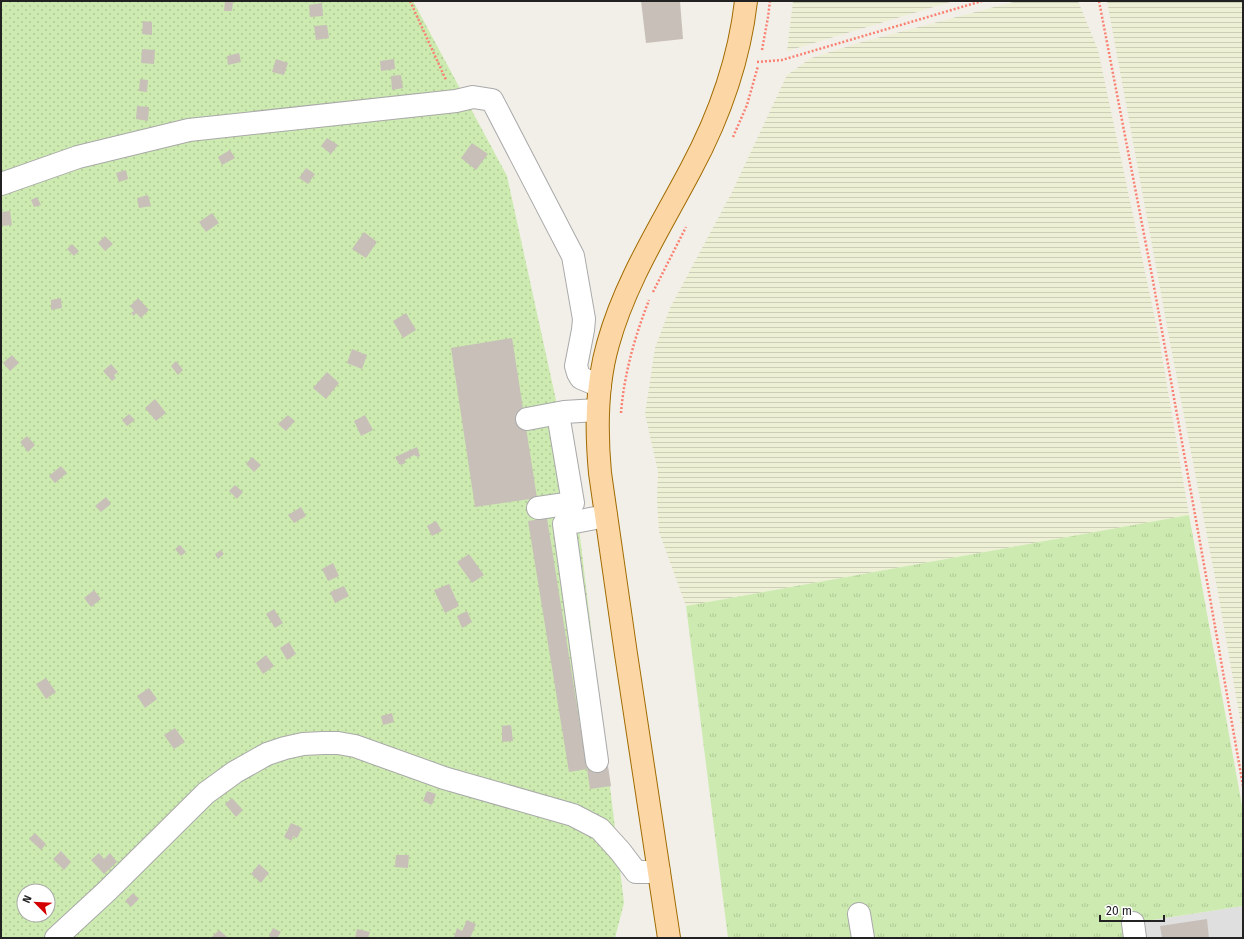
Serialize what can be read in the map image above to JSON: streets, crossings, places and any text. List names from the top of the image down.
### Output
{
  "scale_bar": "20 m",
  "north": "top left"
}
